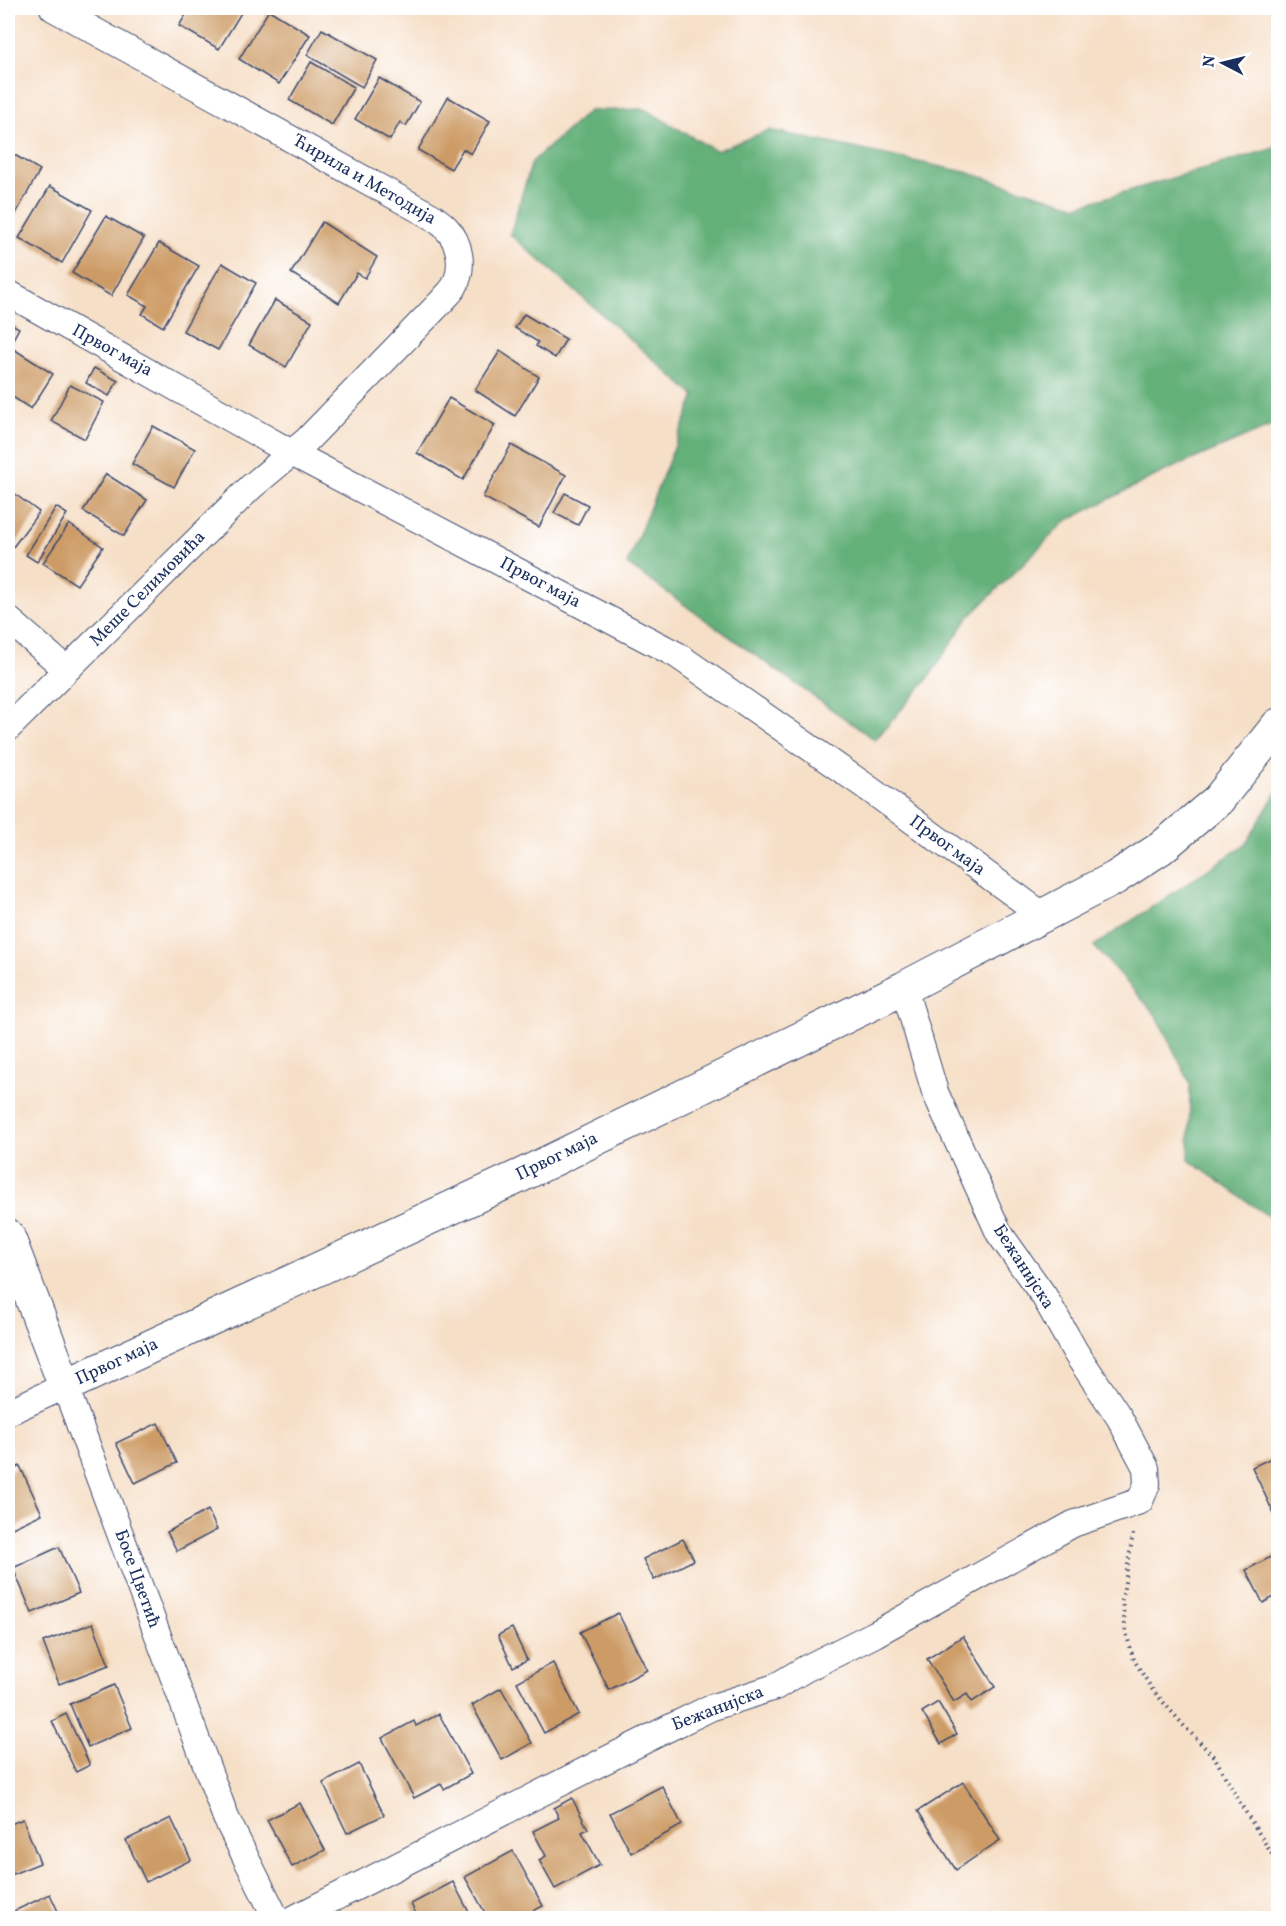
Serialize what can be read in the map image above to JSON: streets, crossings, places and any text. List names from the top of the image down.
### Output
{
  "streets": {
    "street": [
      "Ћирила и Методија",
      "Првог маја",
      "Меше Селимовића",
      "Бежанијска",
      "Босе Цветић"
    ]
  },
  "crossings": [
    ["Ћирила и Методија", "Првог маја"],
    ["Ћирила и Методија", "Меше Селимовића"],
    ["Првог маја", "Меше Селимовића"],
    ["Првог маја", "Бежанијска"],
    ["Првог маја", "Босе Цветић"]
  ],
  "north": "left"
}
